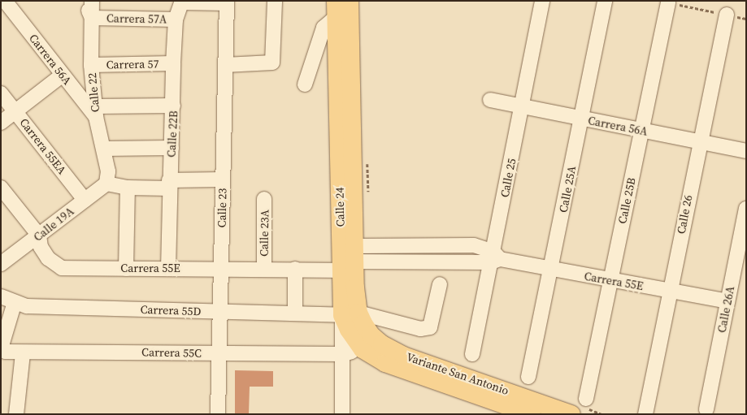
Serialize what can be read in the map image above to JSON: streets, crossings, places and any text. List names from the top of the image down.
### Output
{
  "streets": {
    "main road": ["Calle 24", "Variante San Antonio"],
    "street": [
      "Carrera 57A",
      "Carrera 56A",
      "Carrera 57",
      "Calle 22",
      "Calle 22B",
      "Carrera 55EA",
      "Calle 25",
      "Calle 25A",
      "Calle 25B",
      "Calle 23",
      "Calle 26",
      "Calle 19A",
      "Calle 23A",
      "Carrera 55E",
      "Calle 26A",
      "Carrera 55D",
      "Carrera 55C"
    ]
  },
  "crossings": [
    ["Carrera 57A", "Calle 22"],
    ["Carrera 57A", "Calle 22B"],
    ["Carrera 56A", "Calle 22"],
    ["Carrera 56A", "Calle 25"],
    ["Carrera 56A", "Calle 25A"],
    ["Carrera 56A", "Calle 25B"],
    ["Carrera 56A", "Calle 26"],
    ["Carrera 57", "Calle 22"],
    ["Carrera 57", "Calle 22B"],
    ["Calle 22", "Calle 19A"],
    ["Calle 22B", "Carrera 55E"],
    ["Carrera 55EA", "Calle 19A"],
    ["Calle 25", "Carrera 55E"],
    ["Calle 25A", "Carrera 55E"],
    ["Calle 25B", "Carrera 55E"],
    ["Calle 24", "Carrera 55E"],
    ["Calle 24", "Carrera 55D"],
    ["Calle 24", "Carrera 55C"],
    ["Calle 24", "Variante San Antonio"],
    ["Calle 23", "Carrera 55E"],
    ["Calle 23", "Carrera 55D"],
    ["Calle 23", "Carrera 55C"],
    ["Calle 26", "Carrera 55E"],
    ["Calle 19A", "Carrera 55E"],
    ["Calle 23A", "Carrera 55E"],
    ["Carrera 55E", "Calle 26A"],
    ["Carrera 55D", "Carrera 55C"],
    ["Carrera 55D", "Variante San Antonio"],
    ["Carrera 55C", "Variante San Antonio"]
  ]
}
